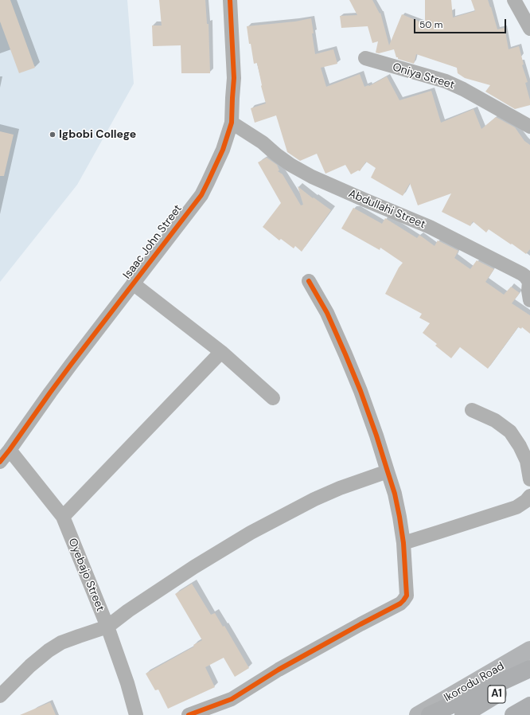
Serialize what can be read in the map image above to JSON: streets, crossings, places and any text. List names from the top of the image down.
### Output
{
  "streets": {
    "highway": ["Ikorodu Road", "A1"],
    "street": [
      "Oniya Street",
      "Abdullahi Street",
      "Isaac John Street",
      "Oyebajo Street"
    ]
  },
  "crossings": [
    ["Abdullahi Street", "Isaac John Street"],
    ["Isaac John Street", "Oyebajo Street"]
  ],
  "places": ["Igbobi College"],
  "scale_bar": "50 m"
}
